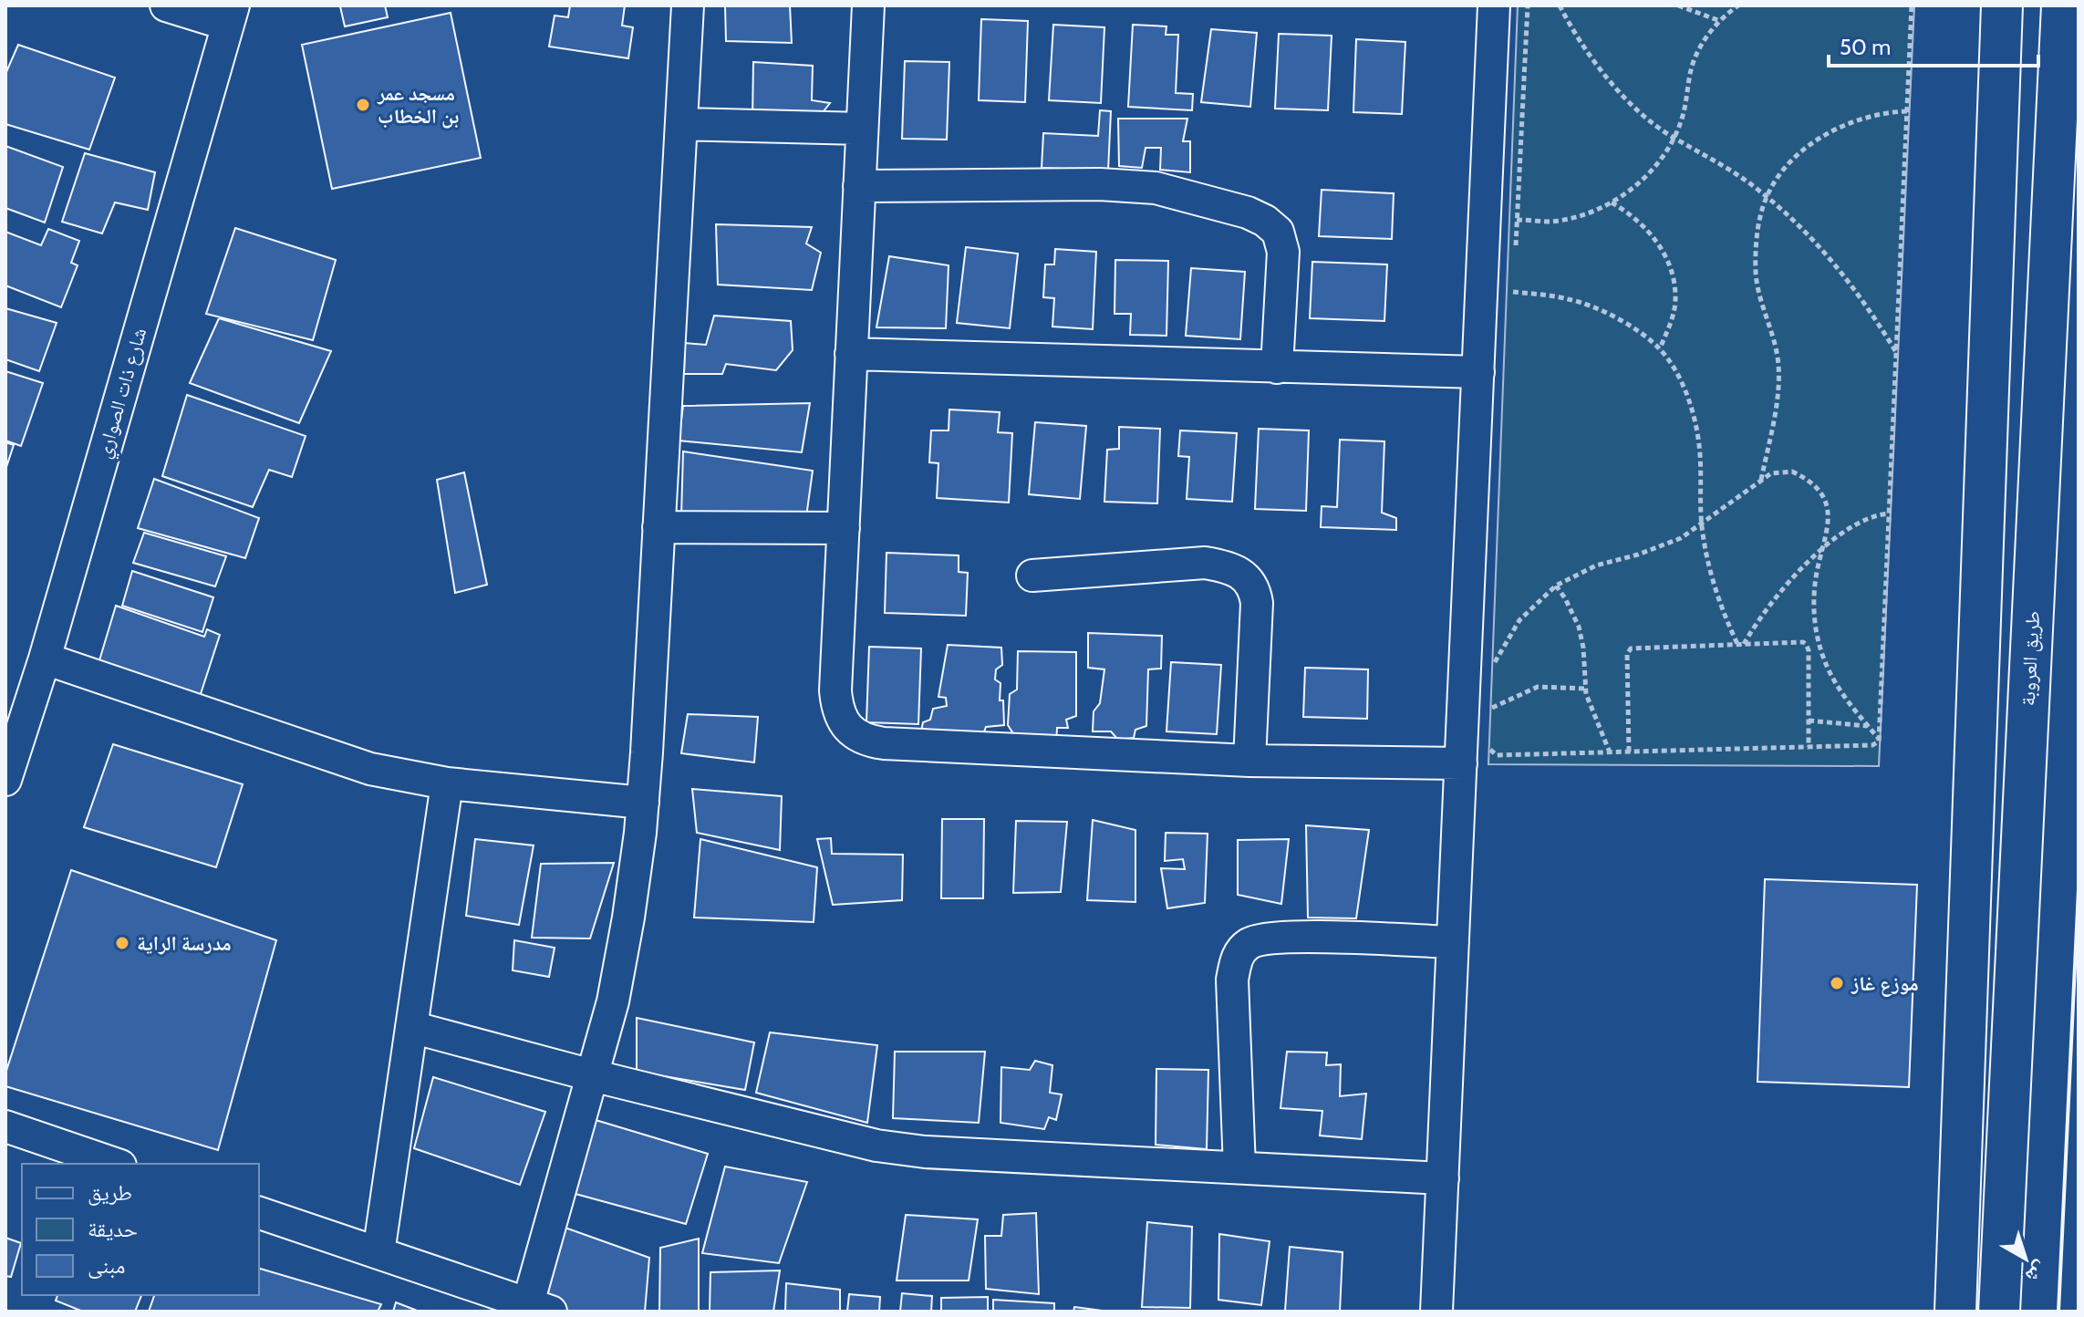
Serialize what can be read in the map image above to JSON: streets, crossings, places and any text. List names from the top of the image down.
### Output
{
  "streets": {
    "highway": ["طريق العروبة"],
    "street": ["شارع ذات الصواري"]
  },
  "places": ["مسجد عمر بن الخطاب", "مدرسة الراية", "موزع غاز"],
  "legend": ["طريق", "حديقة", "مبنى"],
  "scale_bar": "50 m",
  "north": "bottom right"
}
